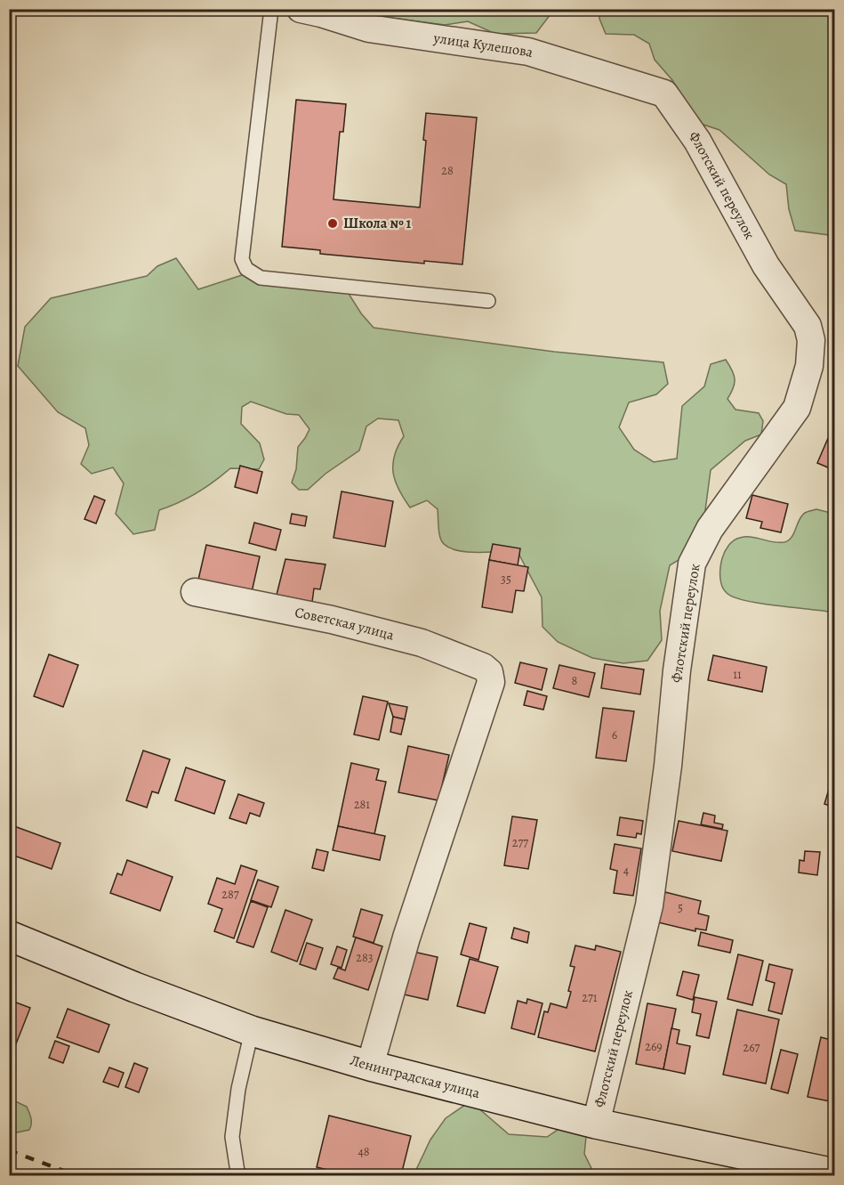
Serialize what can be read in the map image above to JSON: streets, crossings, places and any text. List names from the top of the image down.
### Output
{
  "streets": {
    "main road": ["Ленинградская улица"],
    "street": ["улица Кулешова", "Флотский переулок", "Советская улица"]
  },
  "crossings": [
    ["улица Кулешова", "Флотский переулок"],
    ["Флотский переулок", "Ленинградская улица"],
    ["Советская улица", "Ленинградская улица"]
  ],
  "places": ["Школа № 1"],
  "house_numbers": [
    "28",
    "35",
    "11",
    "8",
    "6",
    "281",
    "277",
    "4",
    "287",
    "5",
    "283",
    "271",
    "269",
    "267",
    "48"
  ]
}
